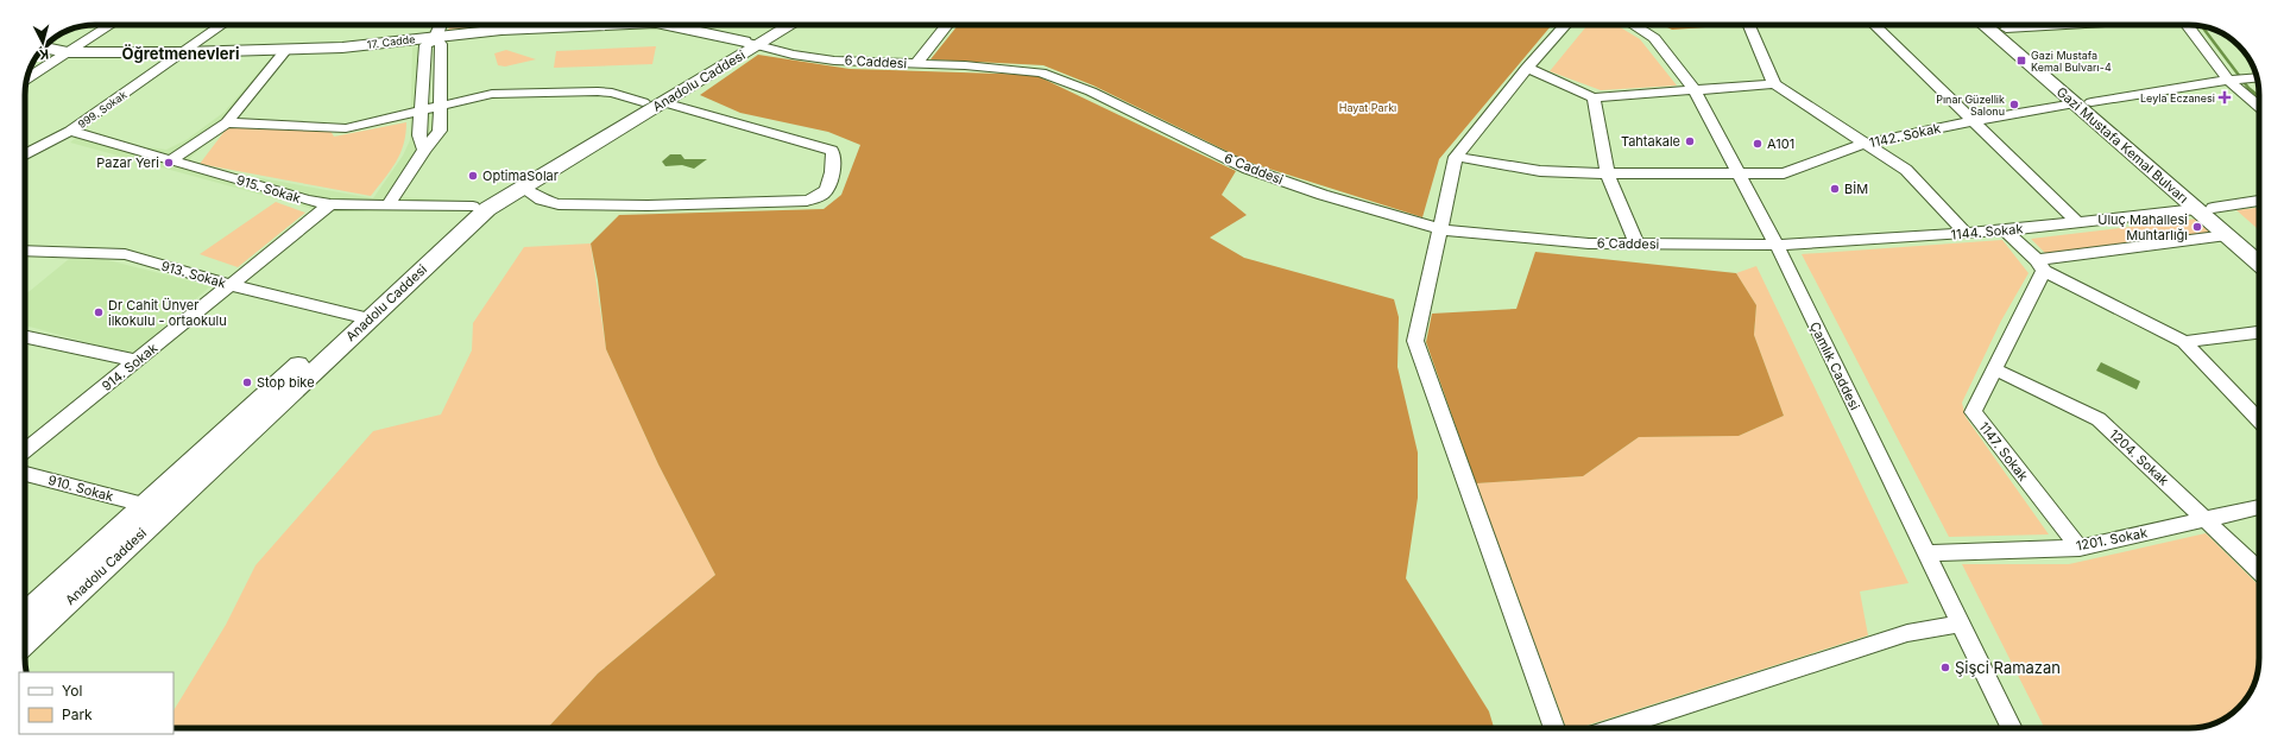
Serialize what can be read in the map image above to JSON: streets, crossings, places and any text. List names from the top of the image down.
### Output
{
  "streets": {
    "main road": ["17. Cadde", "Anadolu Caddesi", "Gazi Mustafa Kemal Bulvarı"],
    "street": [
      "6 Caddesi",
      "999. Sokak",
      "1142. Sokak",
      "915. Sokak",
      "1144. Sokak",
      "913. Sokak",
      "Çamlık Caddesi",
      "914. Sokak",
      "1147. Sokak",
      "1204. Sokak",
      "910. Sokak",
      "1201. Sokak"
    ]
  },
  "crossings": [
    ["17. Cadde", "6 Caddesi"],
    ["17. Cadde", "Anadolu Caddesi"],
    ["17. Cadde", "999. Sokak"],
    ["6 Caddesi", "Anadolu Caddesi"],
    ["6 Caddesi", "1144. Sokak"],
    ["6 Caddesi", "Çamlık Caddesi"],
    ["Anadolu Caddesi", "915. Sokak"],
    ["Anadolu Caddesi", "913. Sokak"],
    ["Anadolu Caddesi", "910. Sokak"],
    ["999. Sokak", "915. Sokak"],
    ["1142. Sokak", "Gazi Mustafa Kemal Bulvarı"],
    ["1142. Sokak", "Çamlık Caddesi"],
    ["Gazi Mustafa Kemal Bulvarı", "1144. Sokak"],
    ["915. Sokak", "914. Sokak"],
    ["1144. Sokak", "Çamlık Caddesi"],
    ["913. Sokak", "914. Sokak"],
    ["Çamlık Caddesi", "1201. Sokak"],
    ["1147. Sokak", "1204. Sokak"],
    ["1147. Sokak", "1201. Sokak"],
    ["1204. Sokak", "1201. Sokak"]
  ],
  "districts": ["Öğretmenevleri"],
  "parks": ["Hayat Parkı"],
  "places": {
    "transit": ["Gazi Mustafa Kemal Bulvarı-4"],
    "health": ["Leyla Eczanesi"],
    "other": [
      "Pınar Güzellik Salonu",
      "Tahtakale",
      "A101",
      "Pazar Yeri",
      "OptimaSolar",
      "BİM",
      "Uluç Mahallesi Muhtarlığı",
      "Dr Cahit Ünver ilkokulu - ortaokulu",
      "Stop bike",
      "Şişci Ramazan"
    ]
  },
  "legend": ["Yol", "Park"],
  "north": "bottom"
}
